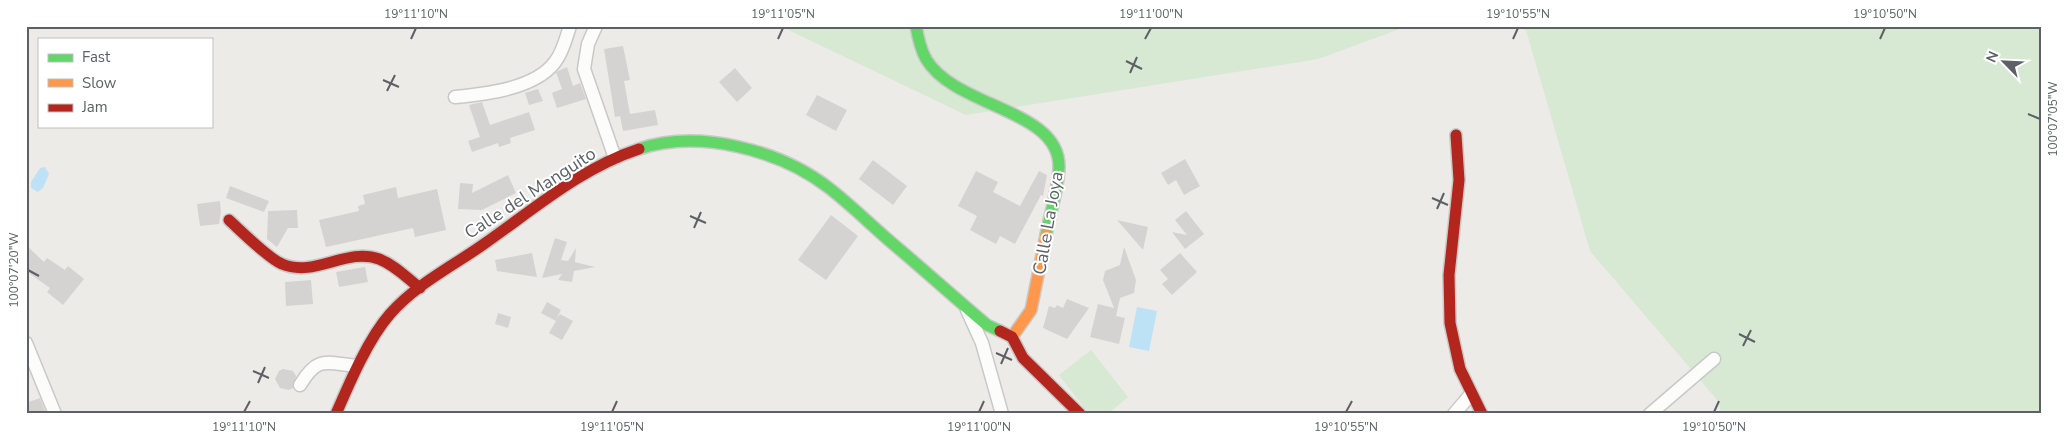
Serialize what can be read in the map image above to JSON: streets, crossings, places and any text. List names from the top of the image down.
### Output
{
  "streets": {
    "main road": ["Calle del Manguito", "Calle La Joya"]
  },
  "crossings": [
    ["Calle del Manguito", "Calle La Joya"]
  ],
  "legend": ["Fast", "Slow", "Jam"],
  "north": "top left",
  "coordinates": [
    "19°11'10\"N",
    "19°11'05\"N",
    "19°11'00\"N",
    "19°10'55\"N",
    "19°10'50\"N",
    "100°07'05\"W",
    "100°07'20\"W"
  ]
}
